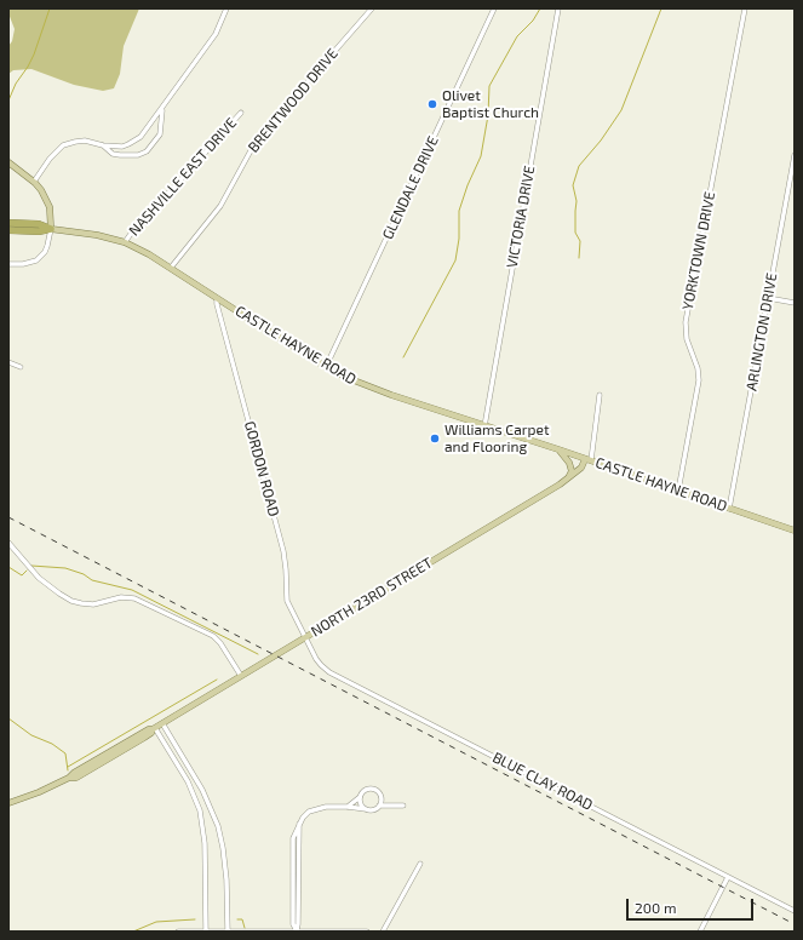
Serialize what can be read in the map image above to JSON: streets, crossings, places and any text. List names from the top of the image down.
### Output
{
  "streets": {
    "main road": ["CASTLE HAYNE ROAD", "NORTH 23RD STREET"],
    "street": [
      "BRENTWOOD DRIVE",
      "NASHVILLE EAST DRIVE",
      "GLENDALE DRIVE",
      "VICTORIA DRIVE",
      "YORKTOWN DRIVE",
      "ARLINGTON DRIVE",
      "GORDON ROAD",
      "BLUE CLAY ROAD"
    ]
  },
  "crossings": [
    ["BRENTWOOD DRIVE", "CASTLE HAYNE ROAD"],
    ["NASHVILLE EAST DRIVE", "CASTLE HAYNE ROAD"],
    ["GLENDALE DRIVE", "CASTLE HAYNE ROAD"],
    ["VICTORIA DRIVE", "CASTLE HAYNE ROAD"],
    ["YORKTOWN DRIVE", "CASTLE HAYNE ROAD"],
    ["ARLINGTON DRIVE", "CASTLE HAYNE ROAD"],
    ["CASTLE HAYNE ROAD", "GORDON ROAD"],
    ["CASTLE HAYNE ROAD", "NORTH 23RD STREET"],
    ["GORDON ROAD", "NORTH 23RD STREET"],
    ["GORDON ROAD", "BLUE CLAY ROAD"],
    ["NORTH 23RD STREET", "BLUE CLAY ROAD"]
  ],
  "places": ["Olivet Baptist Church", "Williams Carpet and Flooring"],
  "scale_bar": "200 m"
}
